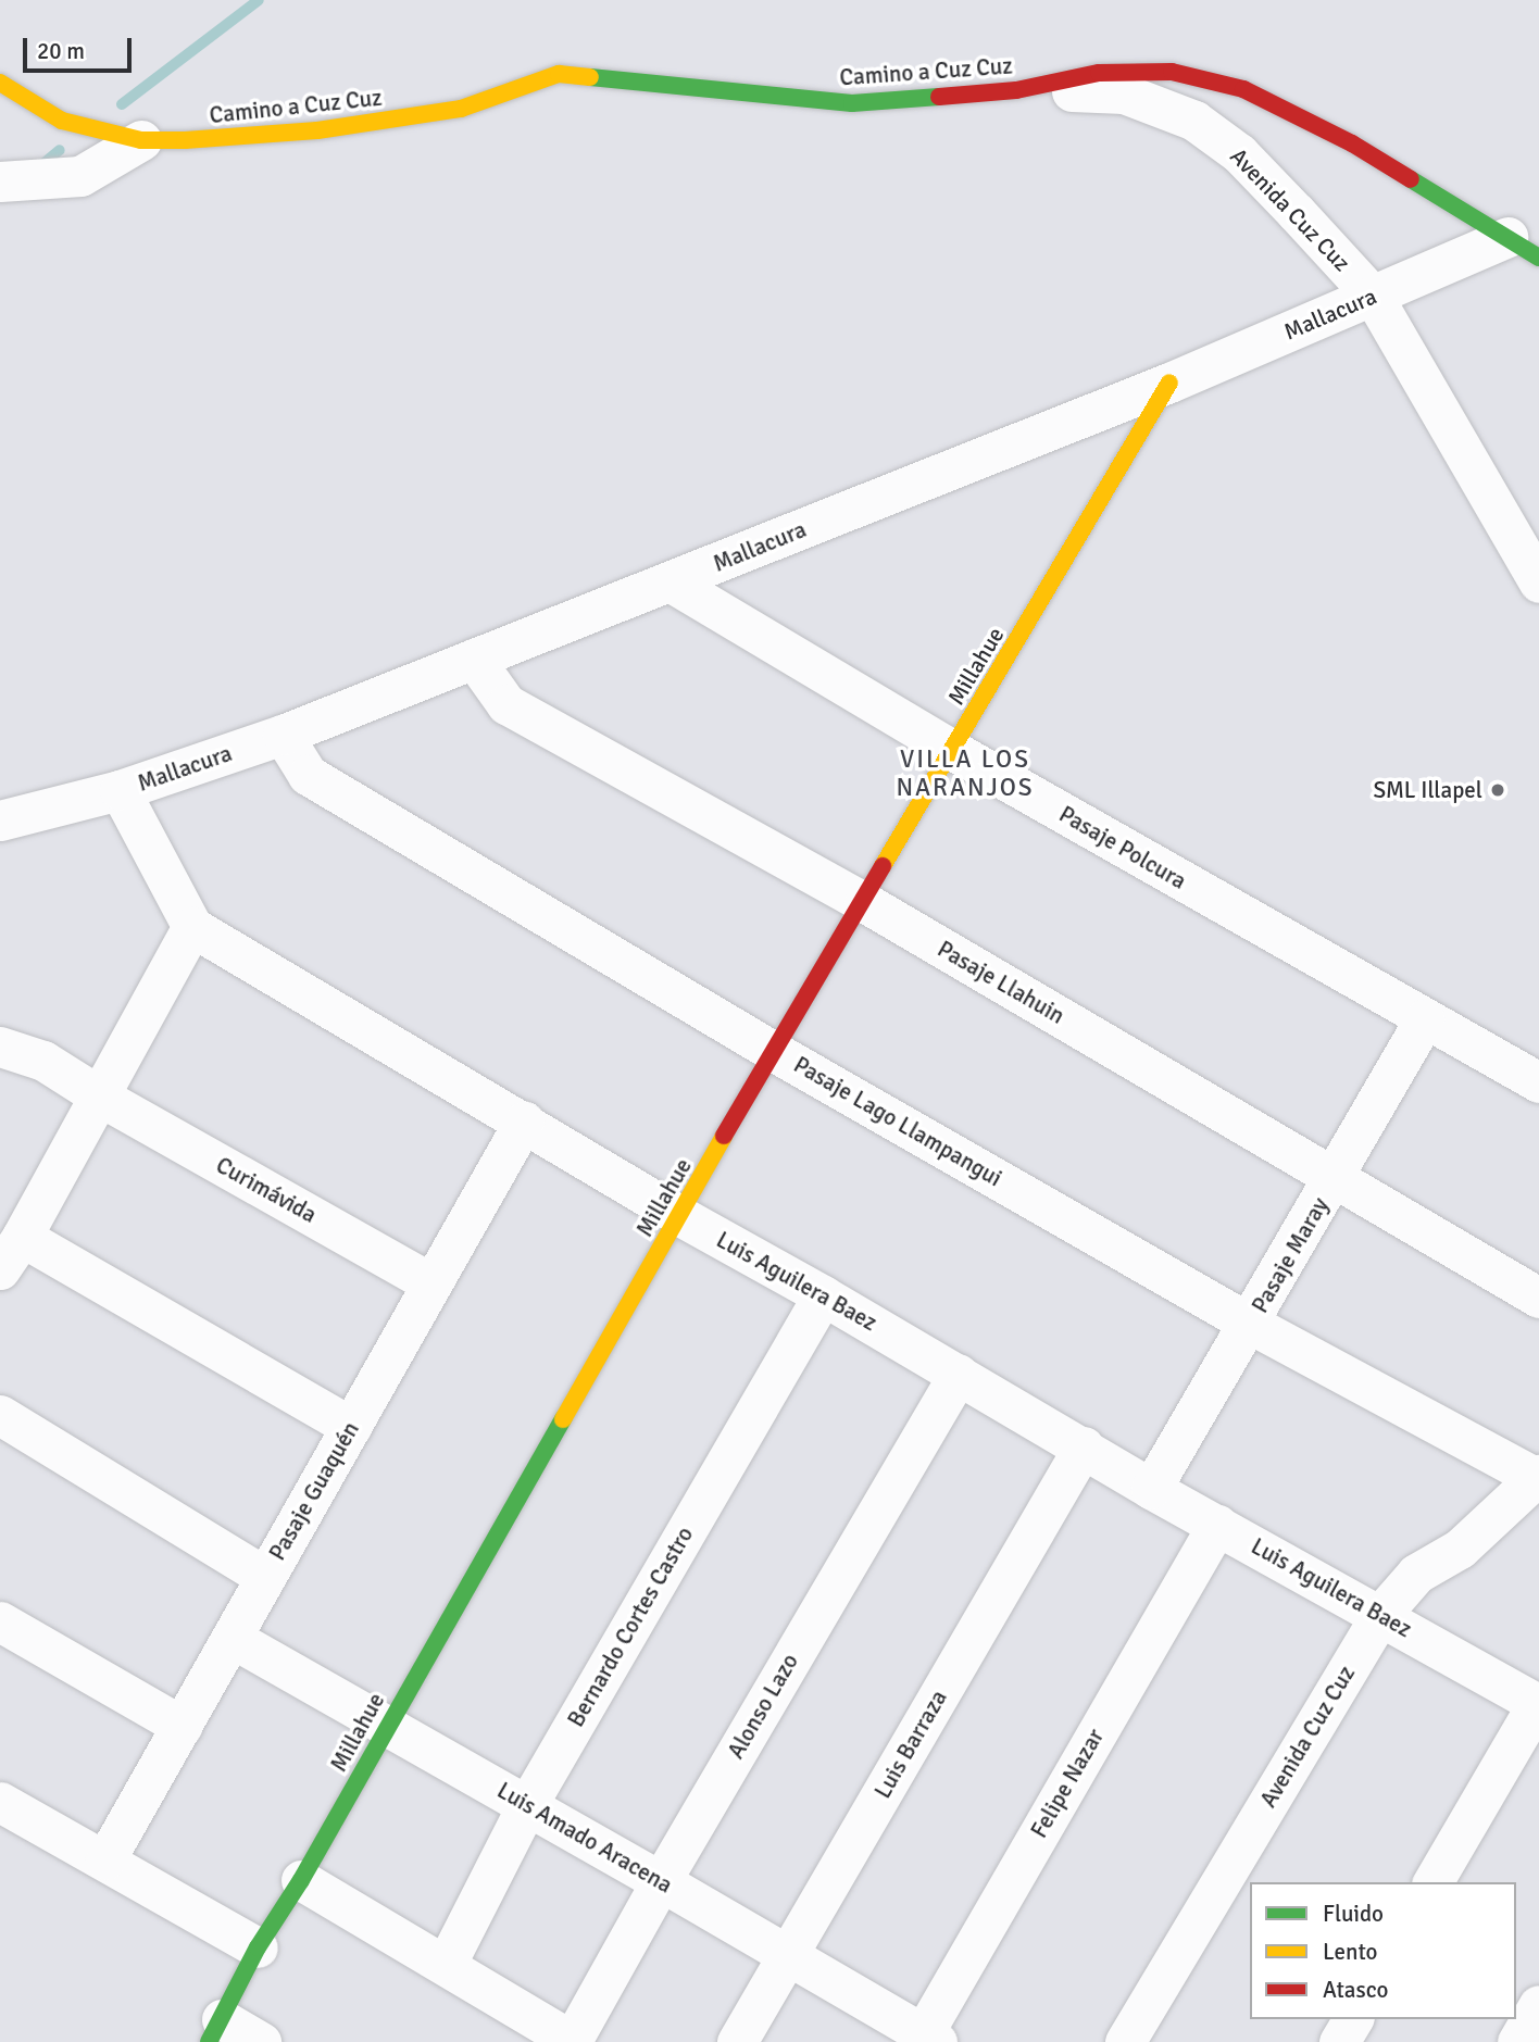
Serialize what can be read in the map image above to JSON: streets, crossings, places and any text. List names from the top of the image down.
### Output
{
  "streets": {
    "street": [
      "Camino a Cuz Cuz",
      "Avenida Cuz Cuz",
      "Mallacura",
      "Millahue",
      "Pasaje Polcura",
      "Pasaje Llahuin",
      "Pasaje Lago Llampangui",
      "Curimávida",
      "Pasaje Maray",
      "Luis Aguilera Baez",
      "Pasaje Guaquén",
      "Bernardo Cortes Castro",
      "Alonso Lazo",
      "Luis Barraza",
      "Felipe Nazar",
      "Luis Amado Aracena"
    ]
  },
  "crossings": [
    ["Camino a Cuz Cuz", "Avenida Cuz Cuz"],
    ["Camino a Cuz Cuz", "Mallacura"],
    ["Avenida Cuz Cuz", "Mallacura"],
    ["Avenida Cuz Cuz", "Pasaje Lago Llampangui"],
    ["Avenida Cuz Cuz", "Luis Aguilera Baez"],
    ["Mallacura", "Millahue"],
    ["Mallacura", "Pasaje Polcura"],
    ["Mallacura", "Pasaje Llahuin"],
    ["Mallacura", "Pasaje Lago Llampangui"],
    ["Millahue", "Pasaje Polcura"],
    ["Millahue", "Pasaje Llahuin"],
    ["Millahue", "Pasaje Lago Llampangui"],
    ["Millahue", "Luis Aguilera Baez"],
    ["Millahue", "Luis Amado Aracena"],
    ["Pasaje Polcura", "Pasaje Maray"],
    ["Pasaje Llahuin", "Pasaje Maray"],
    ["Pasaje Lago Llampangui", "Pasaje Maray"],
    ["Curimávida", "Pasaje Guaquén"],
    ["Pasaje Maray", "Luis Aguilera Baez"],
    ["Luis Aguilera Baez", "Pasaje Guaquén"],
    ["Luis Aguilera Baez", "Bernardo Cortes Castro"],
    ["Luis Aguilera Baez", "Alonso Lazo"],
    ["Luis Aguilera Baez", "Luis Barraza"],
    ["Luis Aguilera Baez", "Felipe Nazar"],
    ["Pasaje Guaquén", "Luis Amado Aracena"],
    ["Bernardo Cortes Castro", "Luis Amado Aracena"],
    ["Alonso Lazo", "Luis Amado Aracena"],
    ["Luis Barraza", "Luis Amado Aracena"],
    ["Felipe Nazar", "Luis Amado Aracena"]
  ],
  "districts": ["VILLA LOS NARANJOS"],
  "places": ["SML Illapel"],
  "legend": ["Fluido", "Lento", "Atasco"],
  "scale_bar": "20 m"
}
